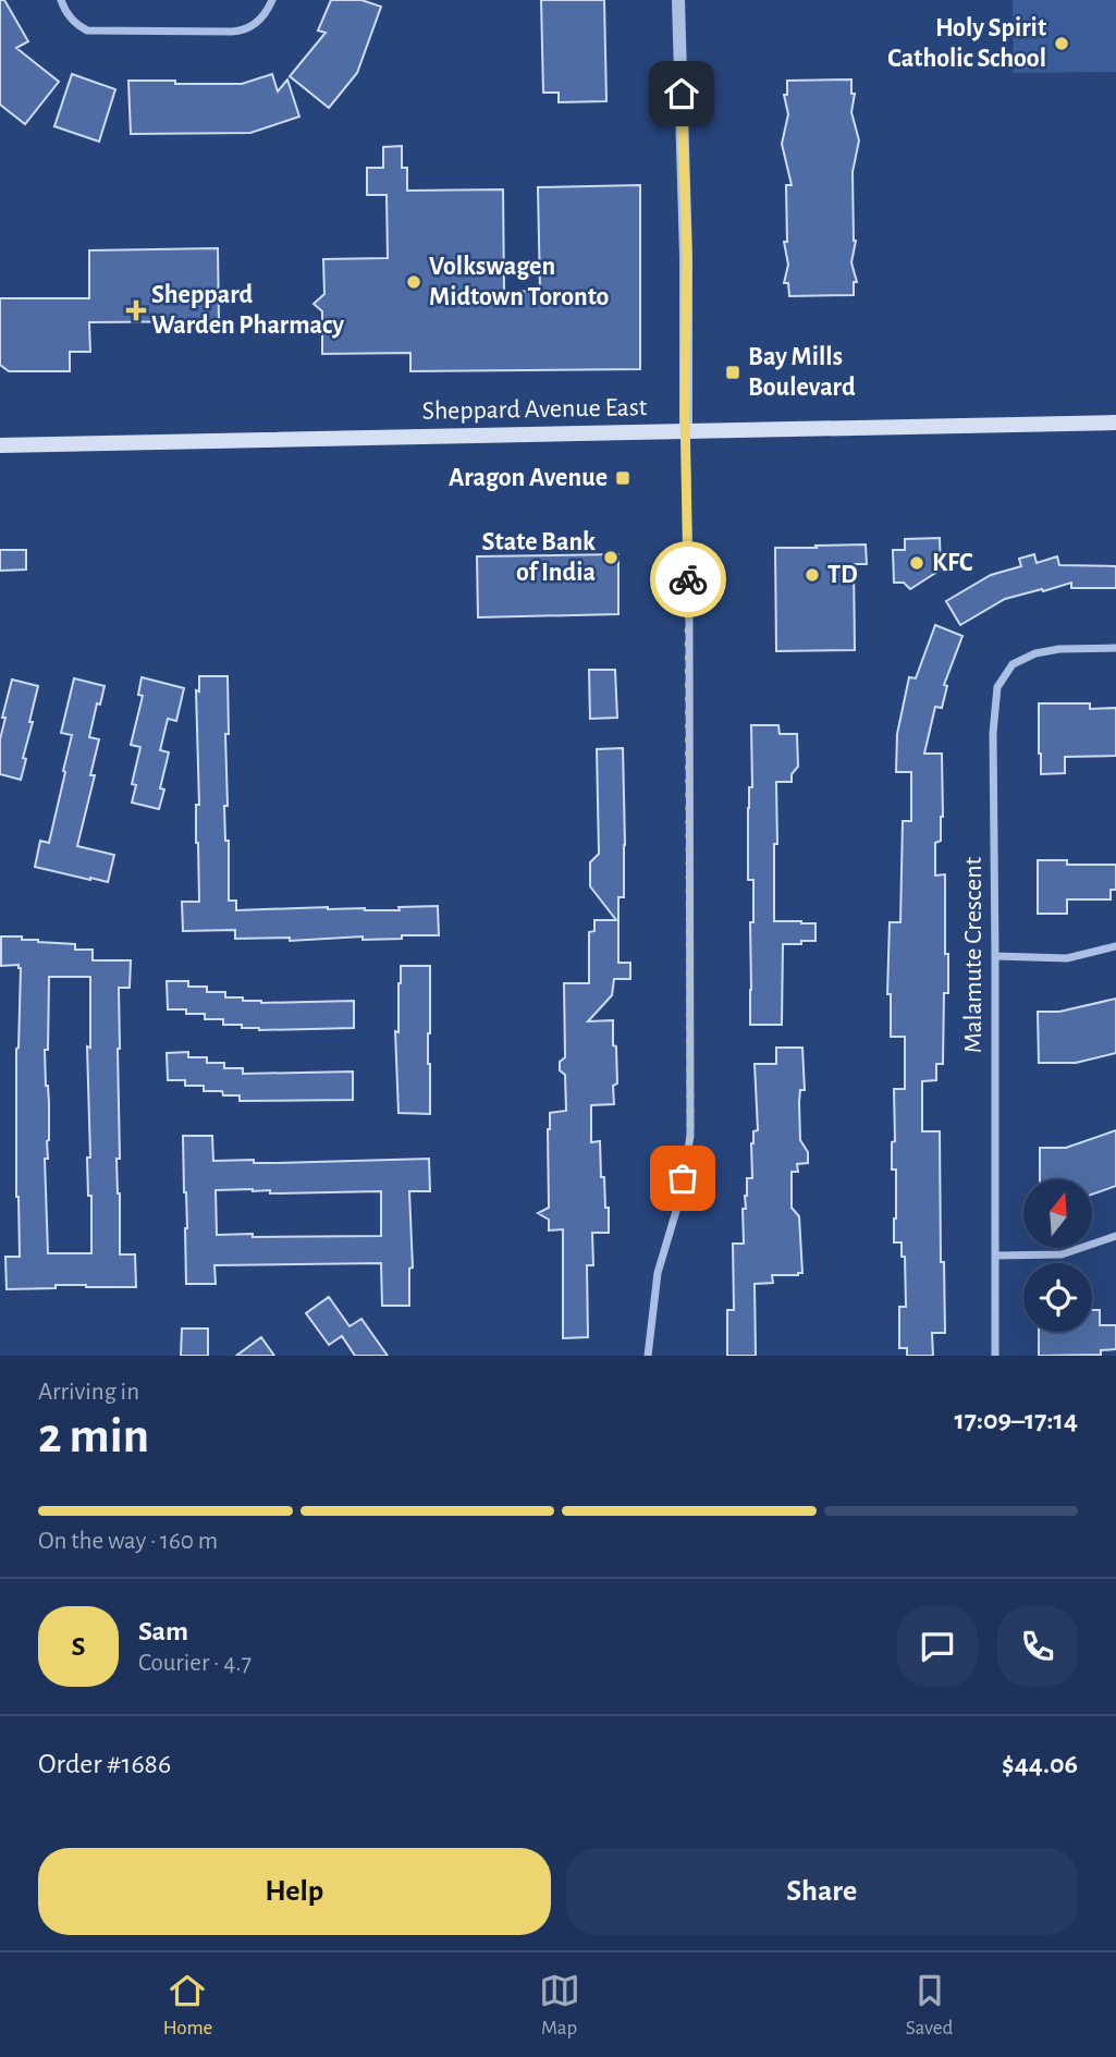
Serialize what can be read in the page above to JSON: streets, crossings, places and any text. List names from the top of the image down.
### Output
{
  "streets": {
    "main road": ["Sheppard Avenue East"],
    "street": ["Malamute Crescent"]
  },
  "places": {
    "other": [
      "Holy Spirit Catholic School",
      "Volkswagen Midtown Toronto",
      "State Bank of India",
      "KFC",
      "TD"
    ],
    "health": ["Sheppard Warden Pharmacy"],
    "transit": ["Bay Mills Boulevard", "Aragon Avenue"]
  },
  "north": "top",
  "page": {
    "heading": ["2 min", "Arriving in", "17:09–17:14"],
    "panel": [
      "Sam",
      "Courier · 4.7",
      "Order #1686",
      "$44.06"
    ],
    "bar": "On the way · 160 m",
    "round": "S",
    "buttons": ["Help", "Share"],
    "tabs": ["Home", "Map", "Saved"]
  }
}
